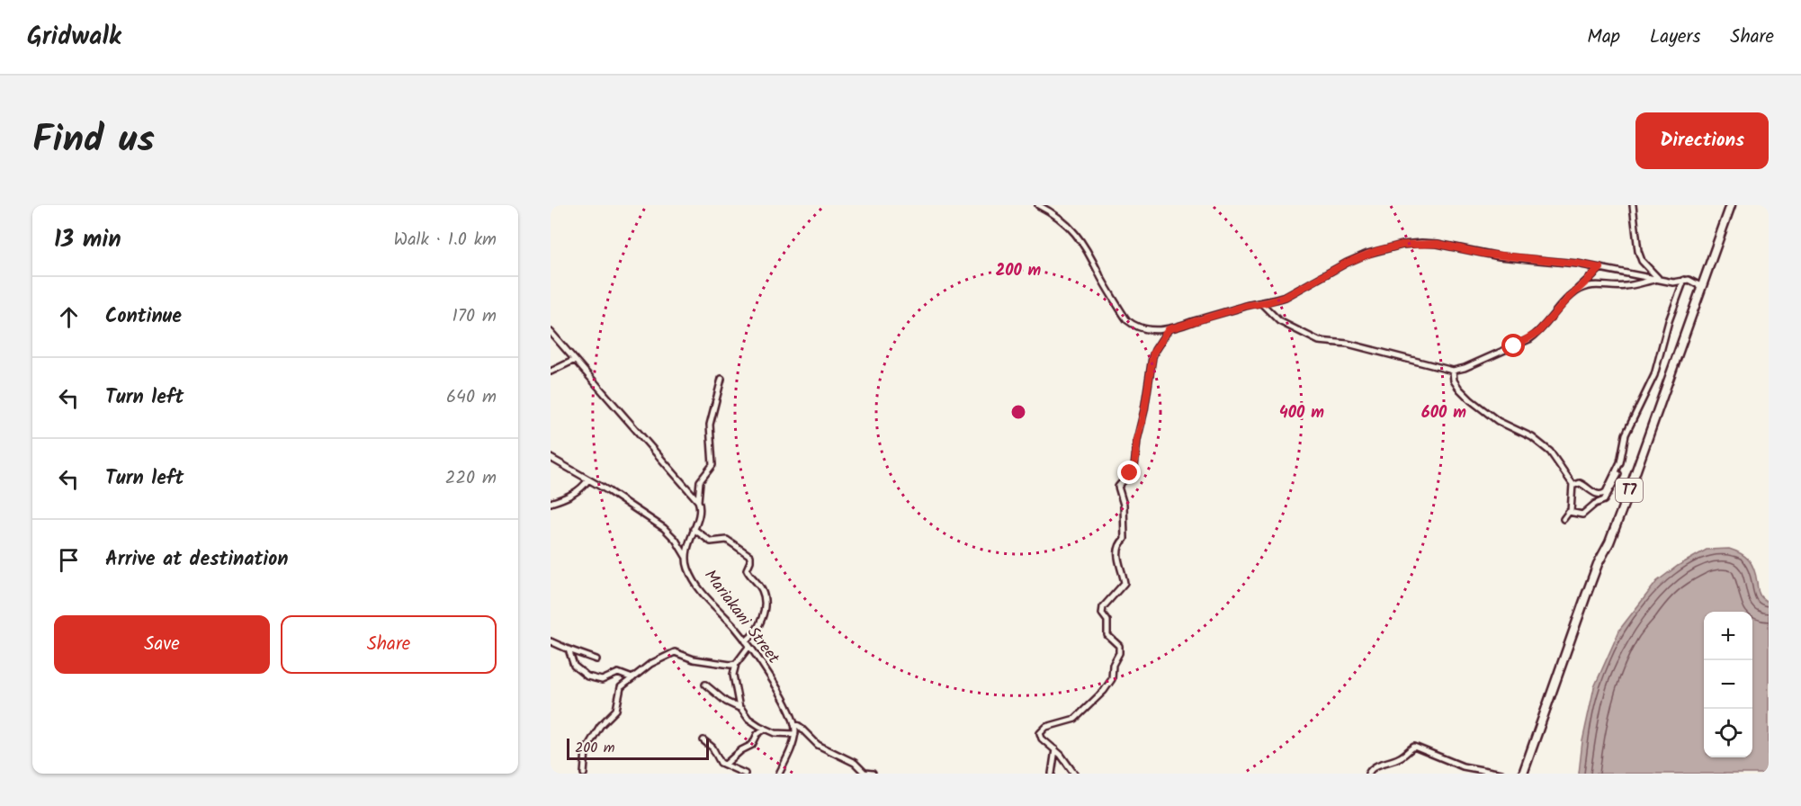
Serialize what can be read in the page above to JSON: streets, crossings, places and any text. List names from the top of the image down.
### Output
{
  "streets": {
    "highway": ["T7"],
    "street": ["Mariakani Street"]
  },
  "scale_bar": "200 m",
  "page": {
    "header": "Gridwalk",
    "nav": ["Map", "Layers", "Share"],
    "title": "Find us",
    "buttons": [
      "Directions",
      ["Save", "Share"]
    ],
    "heading": ["13 min", "Walk · 1.0 km"],
    "list": [
      ["Continue", "170 m"],
      ["Turn left", "640 m"],
      ["Turn left", "220 m"],
      "Arrive at destination"
    ],
    "map_buttons": ["+", "−"],
    "scale": "200 m"
  },
  "rings": ["200 m", "400 m", "600 m"]
}
